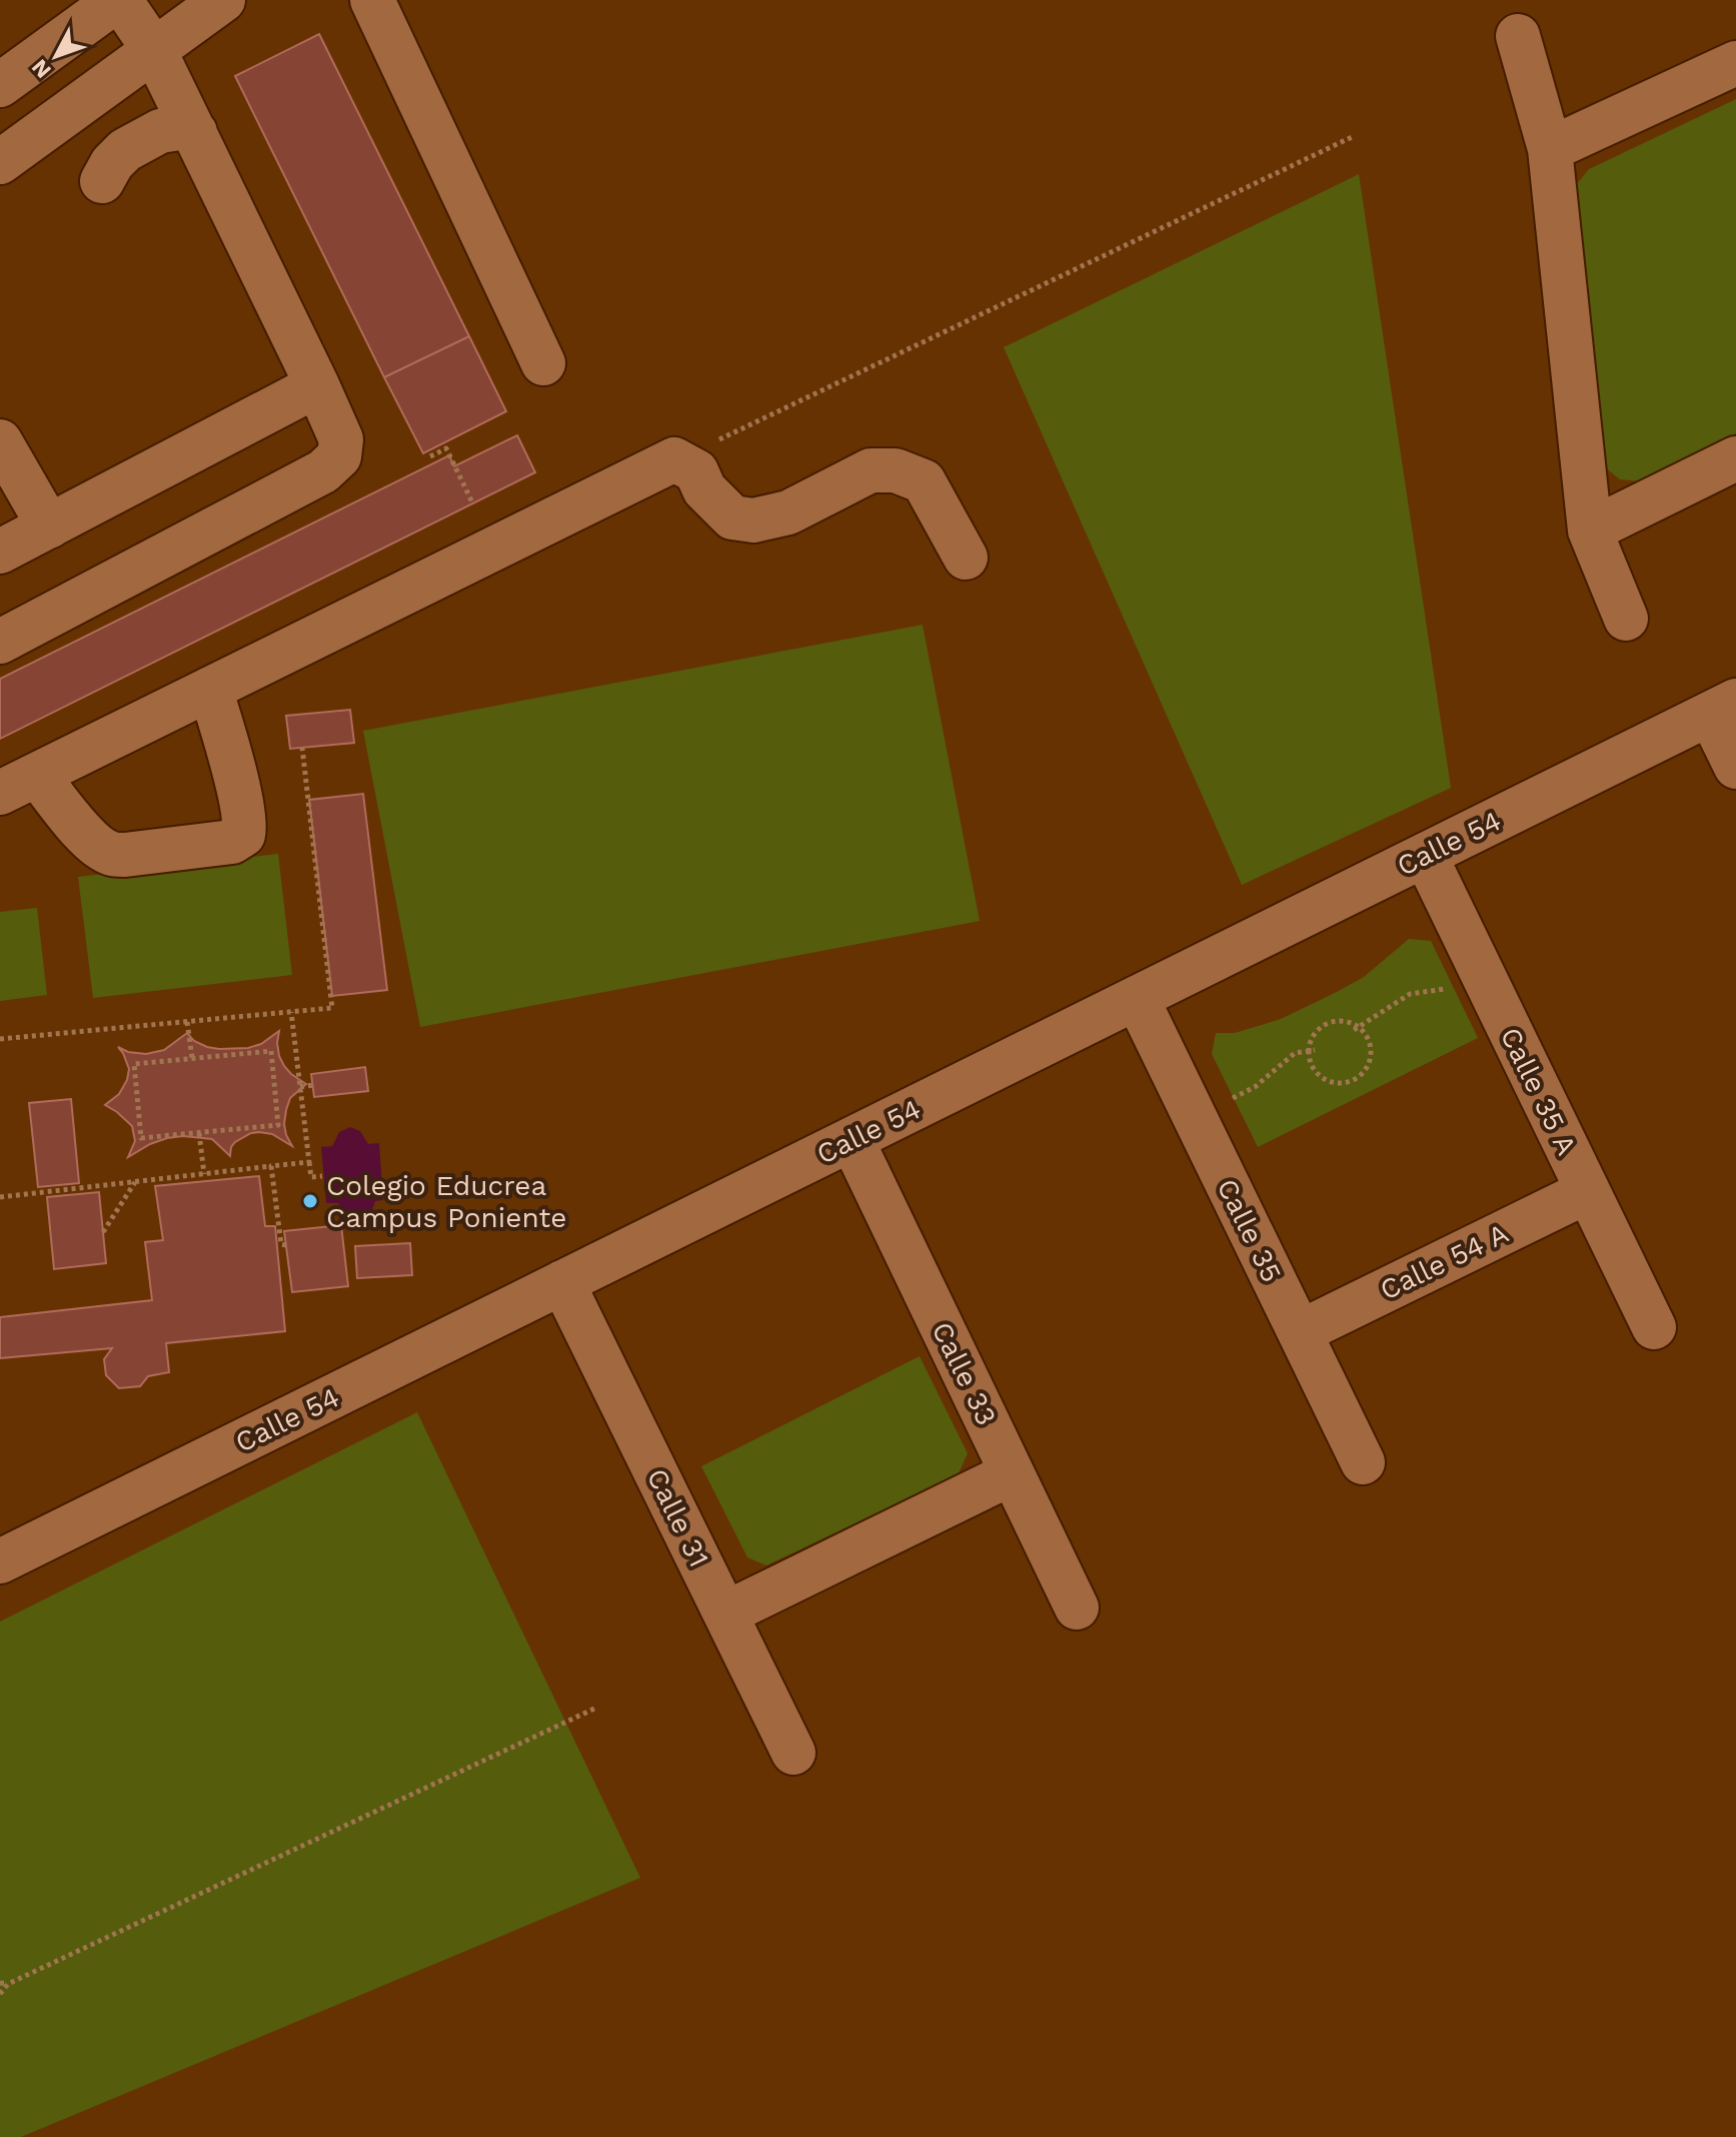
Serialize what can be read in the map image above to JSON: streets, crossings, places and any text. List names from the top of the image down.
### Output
{
  "streets": {
    "street": [
      "Calle 54",
      "Calle 35 A",
      "Calle 35",
      "Calle 54 A",
      "Calle 33",
      "Calle 31"
    ]
  },
  "crossings": [
    ["Calle 54", "Calle 35 A"],
    ["Calle 54", "Calle 35"],
    ["Calle 54", "Calle 33"],
    ["Calle 54", "Calle 31"],
    ["Calle 35 A", "Calle 54 A"],
    ["Calle 35", "Calle 54 A"]
  ],
  "places": ["Colegio Educrea Campus Poniente"],
  "north": "bottom left"
}
